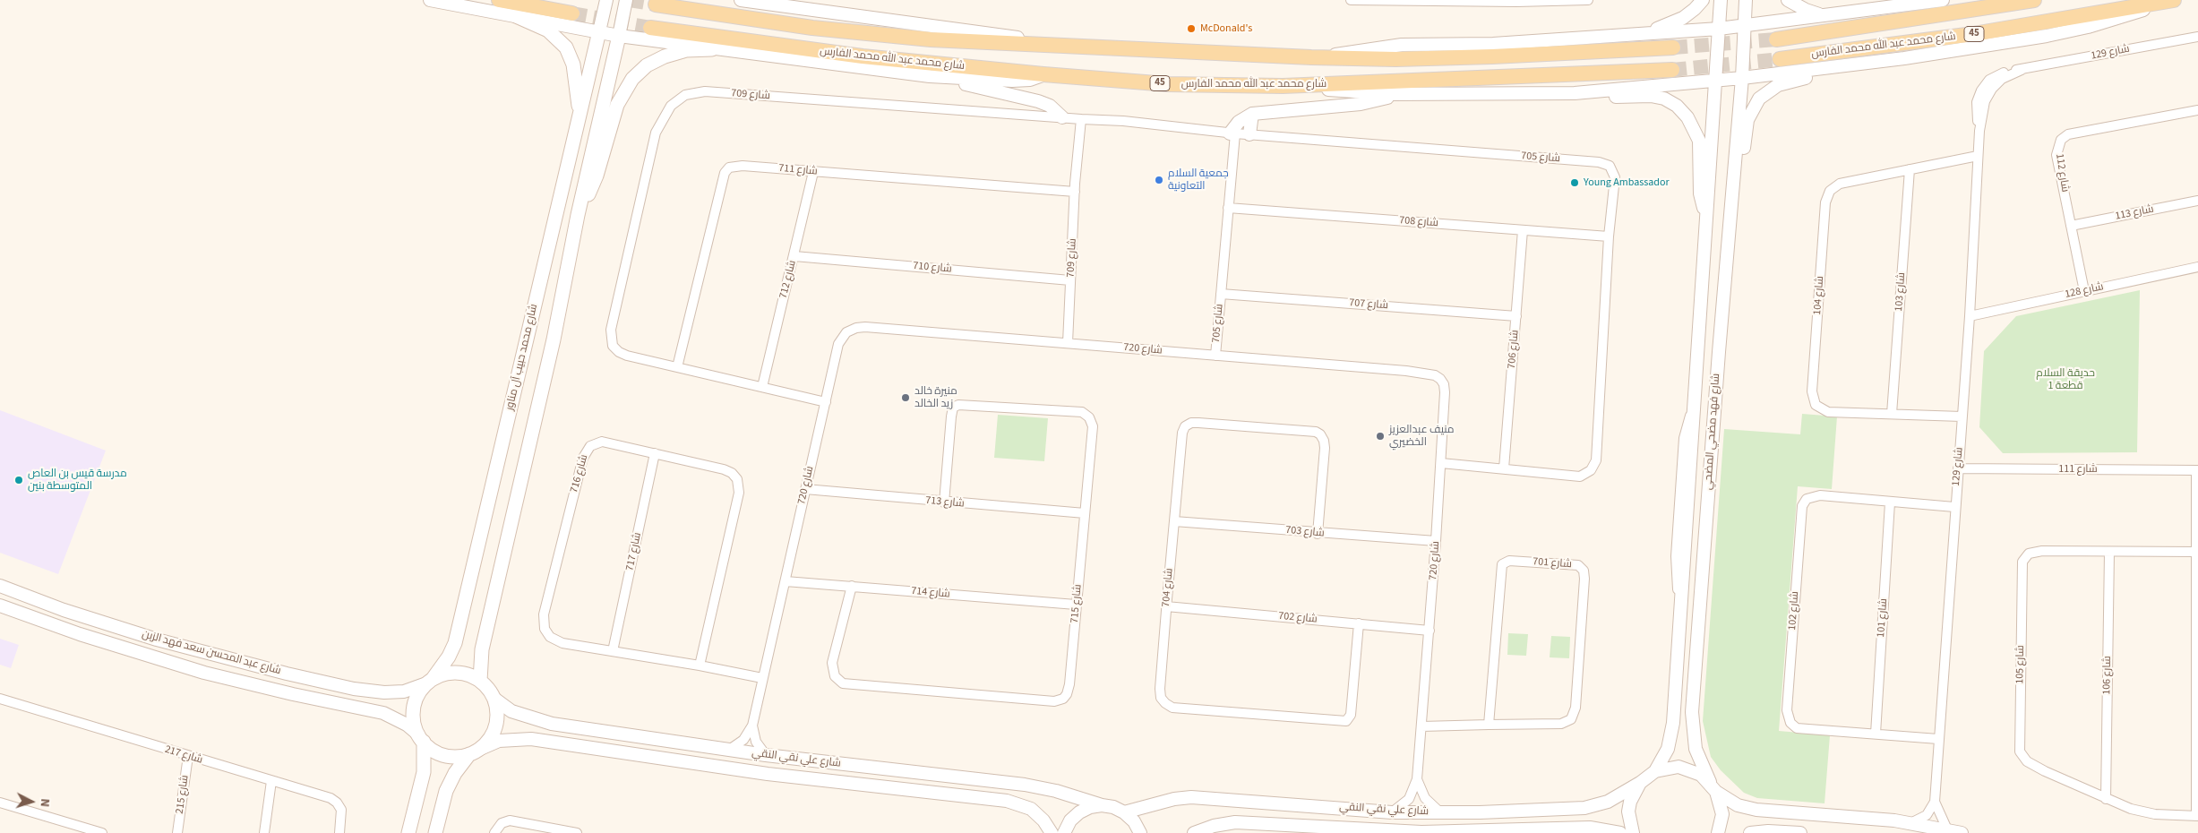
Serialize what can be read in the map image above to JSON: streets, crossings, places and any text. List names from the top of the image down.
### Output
{
  "streets": {
    "main road": ["45", "شارع محمد عبد الله محمد الفارس", "شارع محمد حبيب آل مناور"],
    "street": [
      "شارع 129",
      "شارع 709",
      "شارع 705",
      "شارع 711",
      "شارع 112",
      "شارع 113",
      "شارع 708",
      "شارع 710",
      "شارع 712",
      "شارع 128",
      "شارع 103",
      "شارع 104",
      "شارع 707",
      "شارع 720",
      "شارع 706",
      "شارع فهد مضحي المضحي",
      "شارع 111",
      "شارع 716",
      "شارع 713",
      "شارع 703",
      "شارع 717",
      "شارع 701",
      "شارع 704",
      "شارع 714",
      "شارع 715",
      "شارع 102",
      "شارع 702",
      "شارع 101",
      "شارع عبد المحسن سعد فهد الزبن",
      "شارع 105",
      "شارع 106",
      "شارع 217",
      "شارع علي نقي النقي",
      "شارع 215"
    ]
  },
  "crossings": [
    ["شارع 129", "شارع 128"],
    ["شارع 129", "شارع 104"],
    ["شارع 129", "شارع 111"],
    ["شارع 129", "شارع 102"],
    ["شارع 709", "شارع 711"],
    ["شارع 709", "شارع 710"],
    ["شارع 709", "شارع 712"],
    ["شارع 709", "شارع 720"],
    ["شارع 705", "شارع 708"],
    ["شارع 705", "شارع 707"],
    ["شارع 705", "شارع 720"],
    ["شارع 705", "شارع 706"],
    ["شارع 711", "شارع 712"],
    ["شارع 112", "شارع 113"],
    ["شارع 112", "شارع 128"],
    ["شارع 708", "شارع 706"],
    ["شارع 710", "شارع 712"],
    ["شارع 103", "شارع 104"],
    ["شارع 707", "شارع 706"],
    ["شارع 720", "شارع 716"],
    ["شارع 720", "شارع 713"],
    ["شارع 720", "شارع 703"],
    ["شارع 720", "شارع 701"],
    ["شارع 720", "شارع 714"],
    ["شارع 720", "شارع 702"],
    ["شارع 720", "شارع علي نقي النقي"],
    ["شارع محمد حبيب آل مناور", "شارع عبد المحسن سعد فهد الزبن"],
    ["شارع محمد حبيب آل مناور", "شارع علي نقي النقي"],
    ["شارع فهد مضحي المضحي", "شارع علي نقي النقي"],
    ["شارع 716", "شارع 717"],
    ["شارع 713", "شارع 715"],
    ["شارع 703", "شارع 704"],
    ["شارع 704", "شارع 702"],
    ["شارع 714", "شارع 715"],
    ["شارع 102", "شارع 101"],
    ["شارع عبد المحسن سعد فهد الزبن", "شارع علي نقي النقي"],
    ["شارع 105", "شارع 106"],
    ["شارع 217", "شارع 215"]
  ],
  "parks": ["حديقة السلام قطعة 1"],
  "places": [
    "McDonald's",
    "جمعية السلام التعاونية",
    "Young Ambassador",
    "منيرة خالد زيد الخالد",
    "منيف عبدالعزيز الخضيري",
    "مدرسة قيس بن العاص المتوسطة بنين"
  ],
  "north": "right"
}
